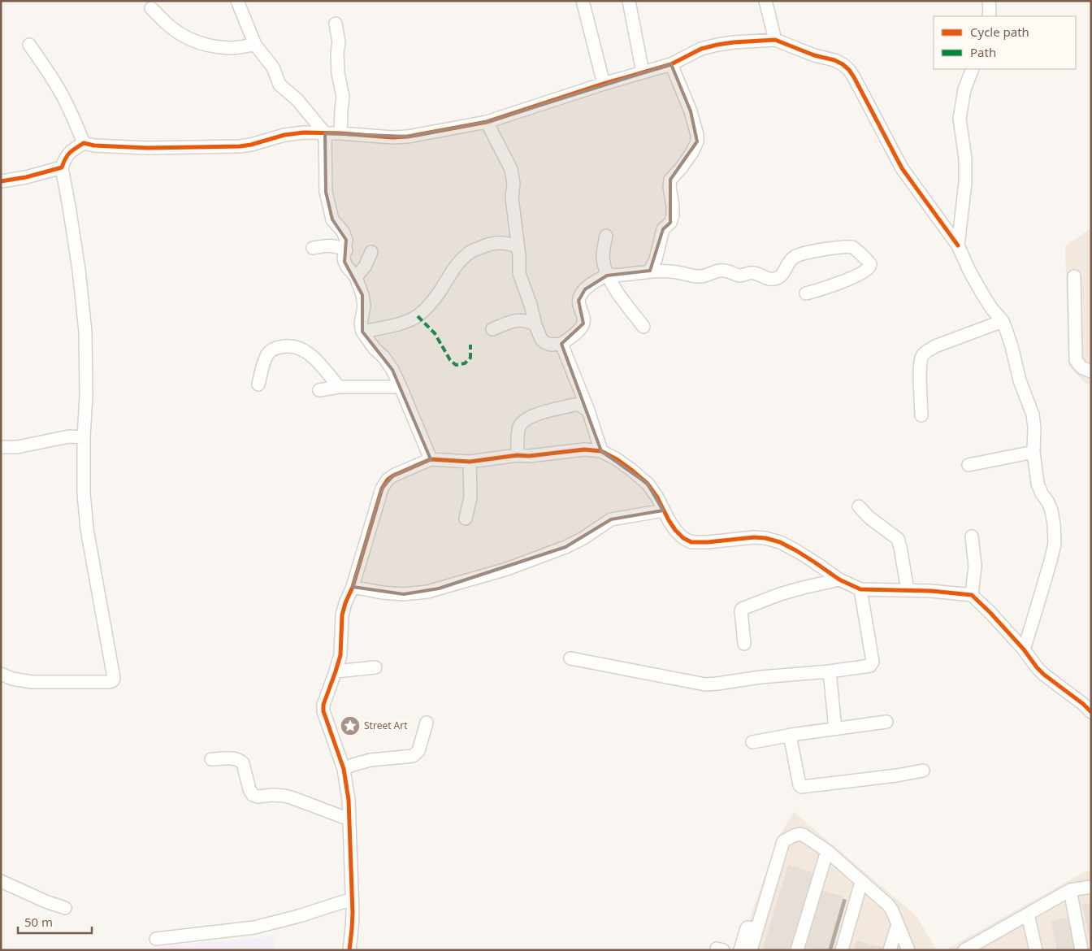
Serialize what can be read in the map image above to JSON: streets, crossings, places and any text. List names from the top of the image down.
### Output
{
  "places": {
    "place": ["Street Art"]
  },
  "legend": ["Cycle path", "Path"],
  "scale_bar": "50 m"
}
